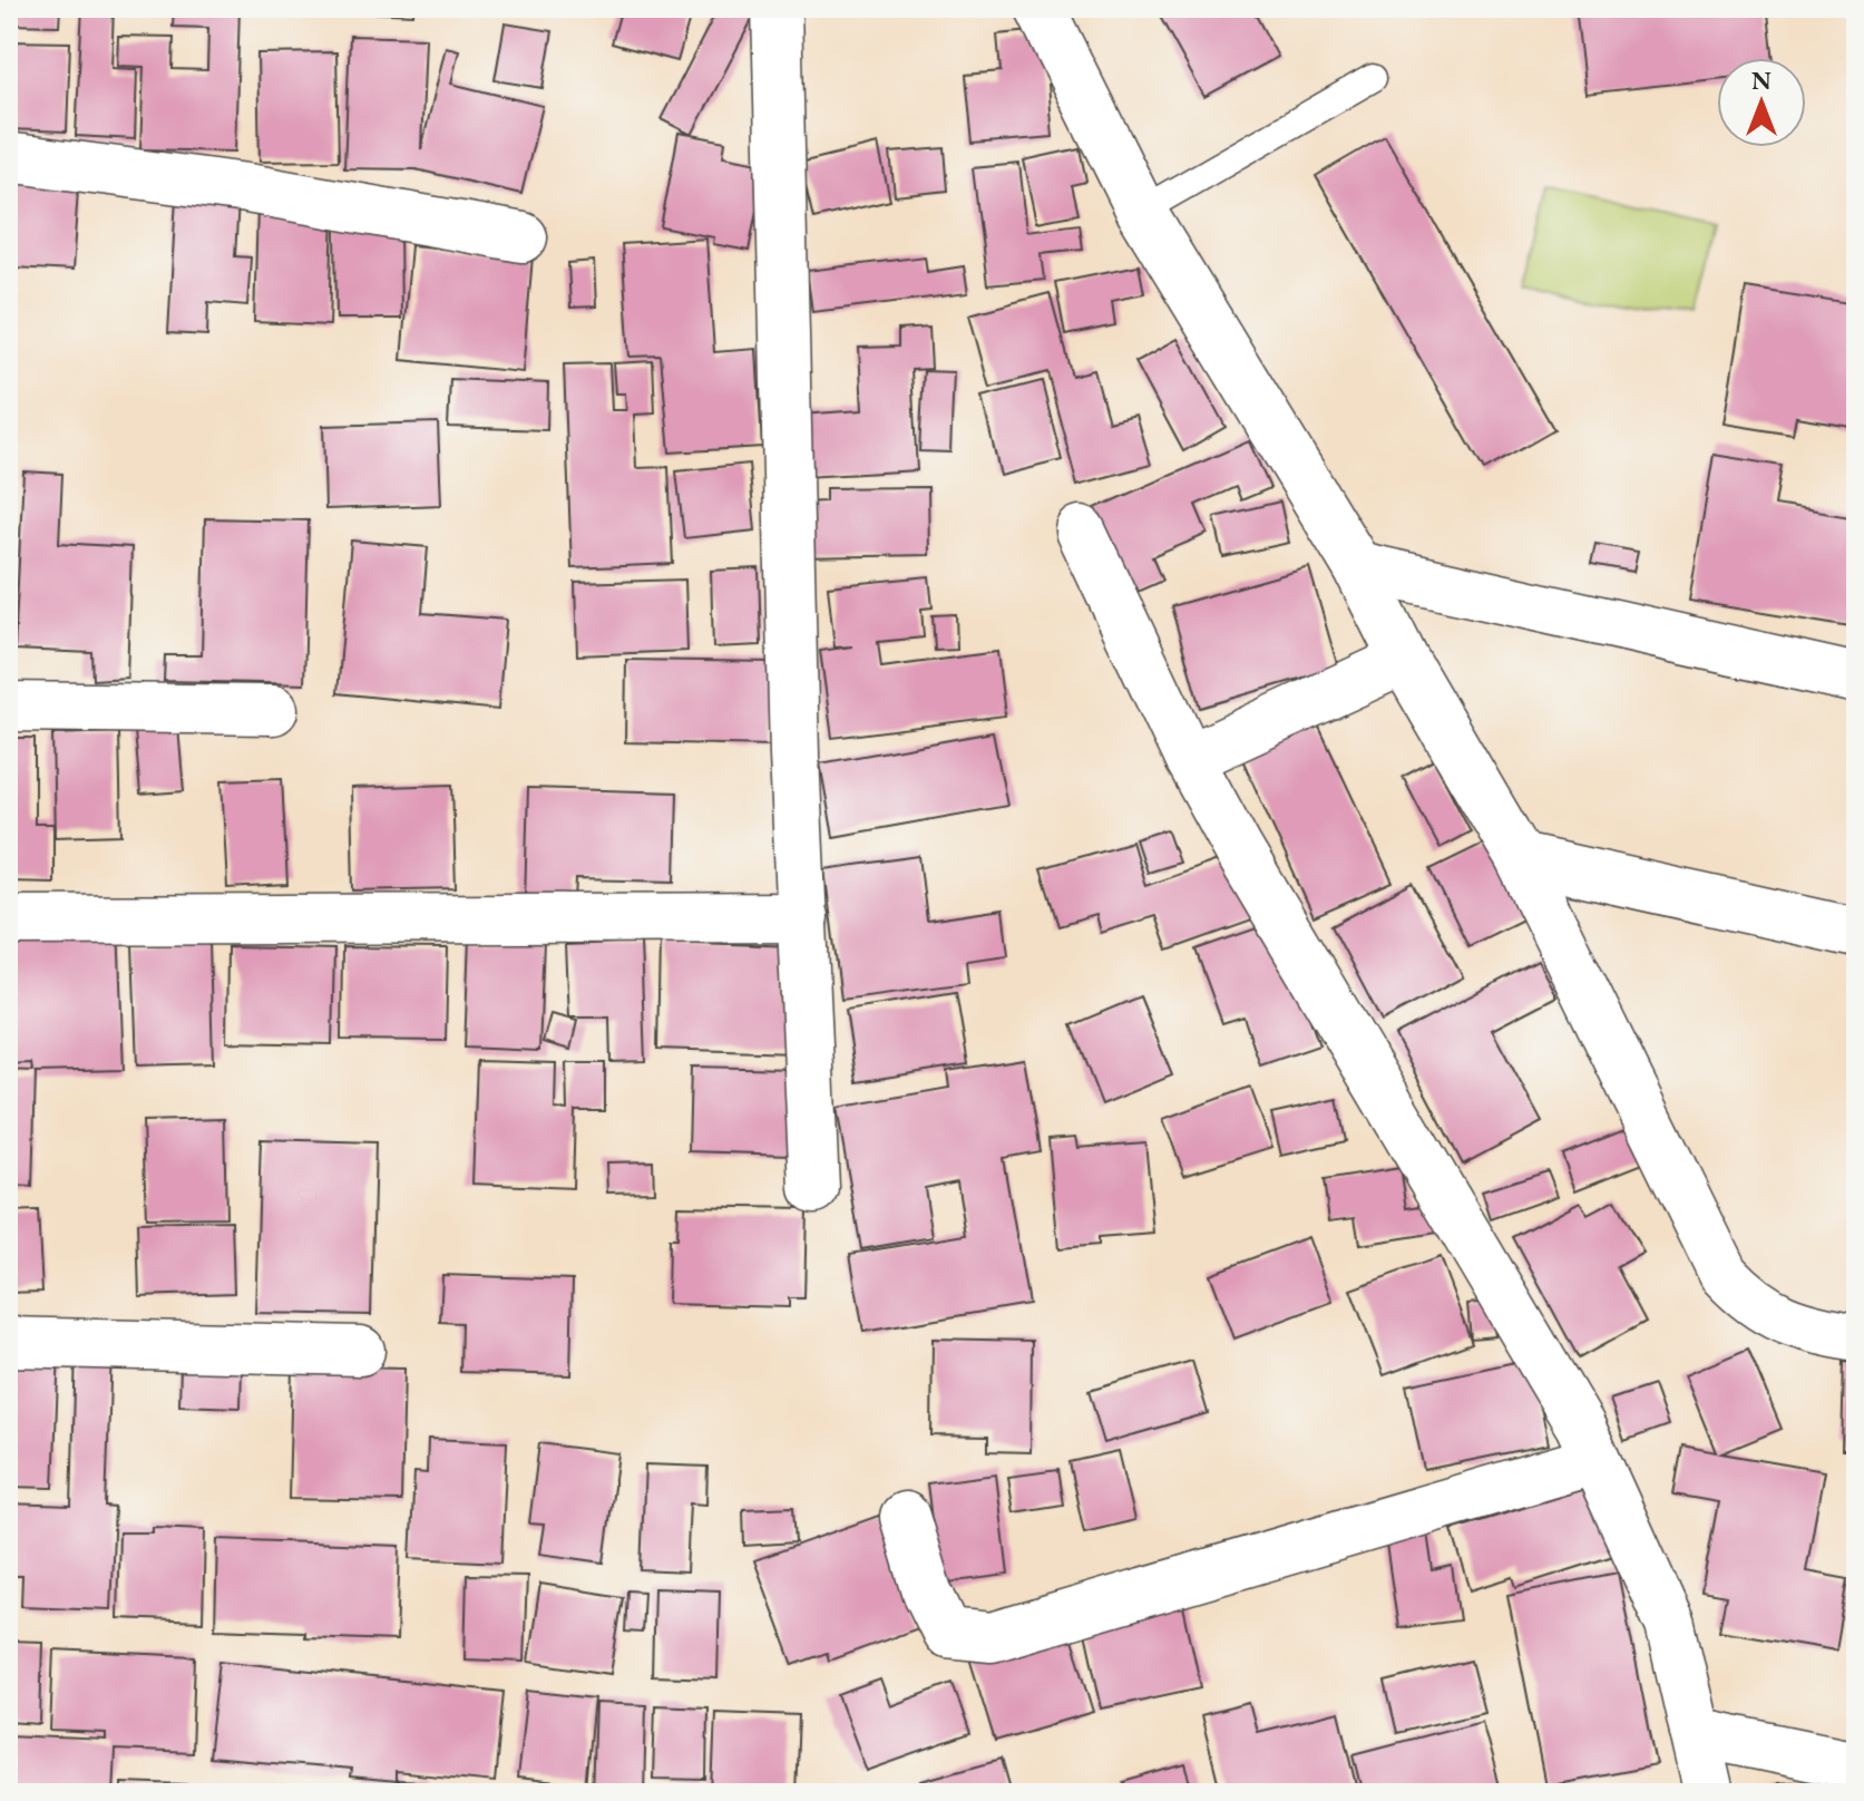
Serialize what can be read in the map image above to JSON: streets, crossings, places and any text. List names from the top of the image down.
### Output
{
  "north": "top"
}
